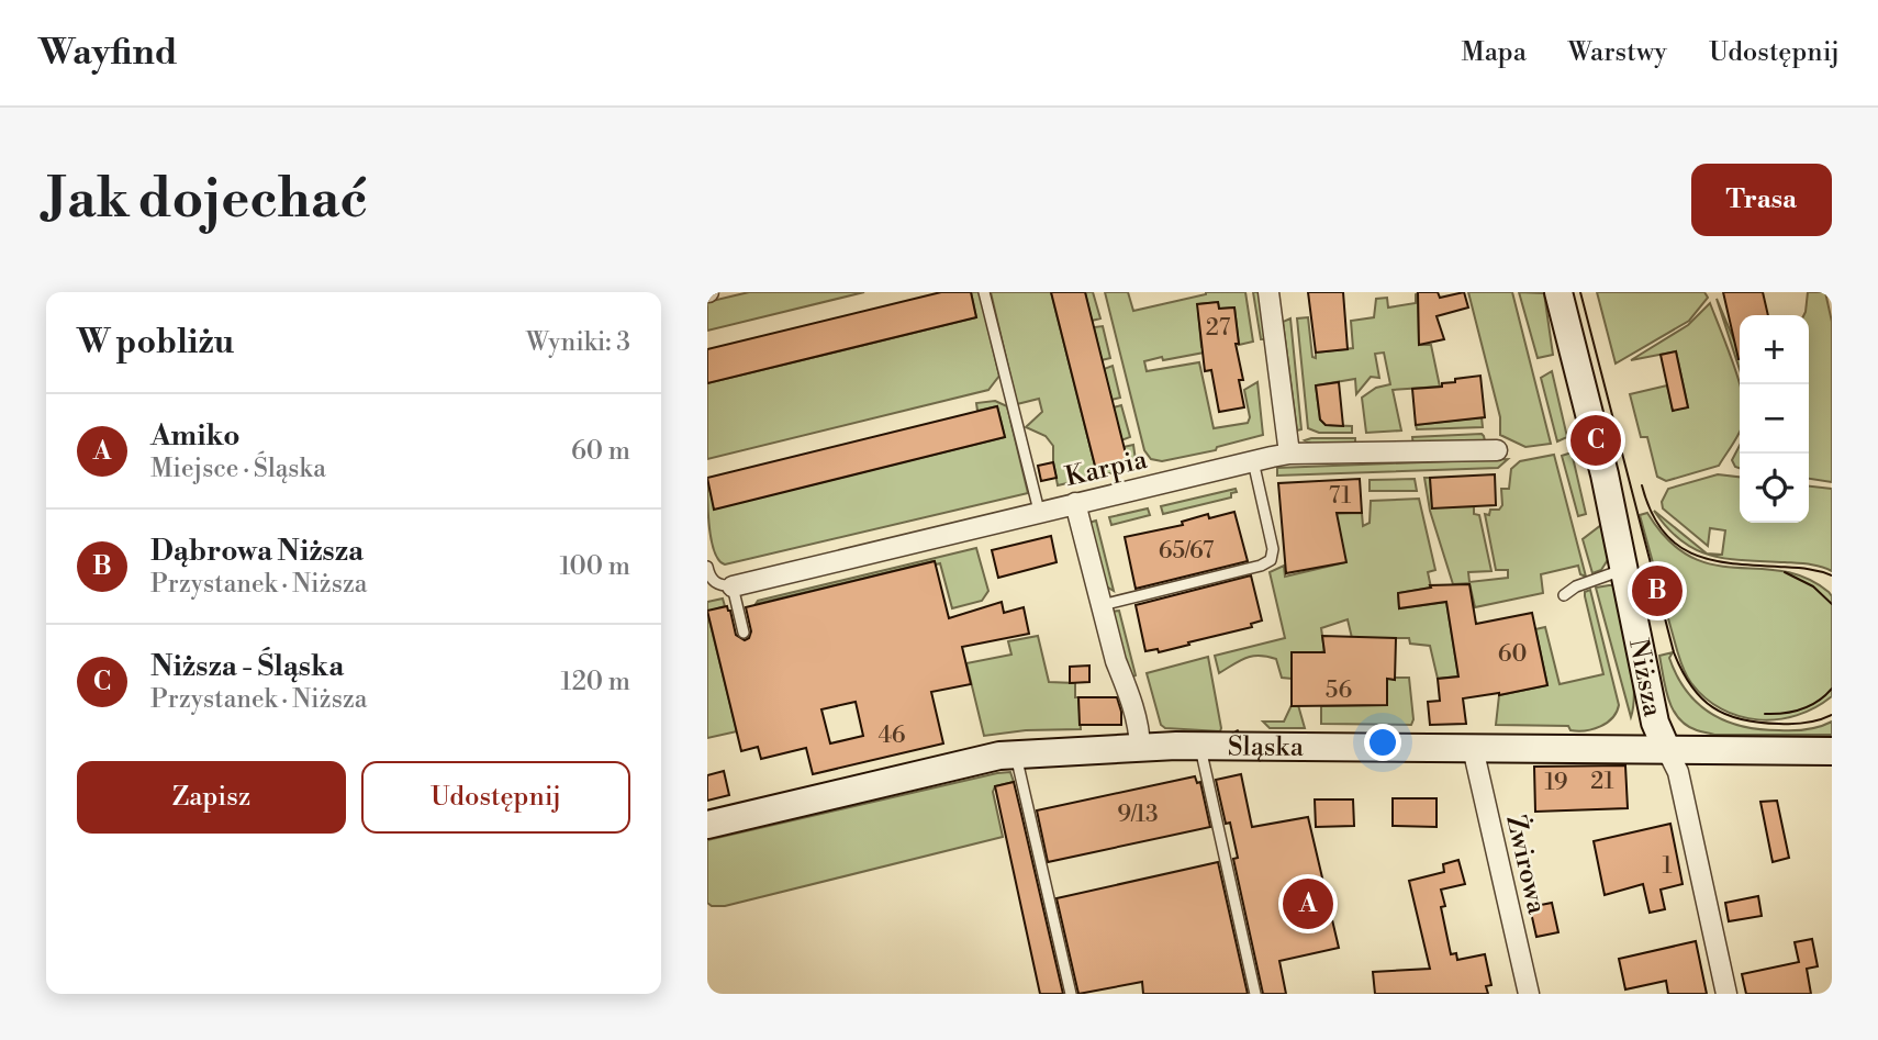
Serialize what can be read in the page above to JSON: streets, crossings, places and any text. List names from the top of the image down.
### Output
{
  "streets": {
    "street": [
      "Karpia",
      "Niższa",
      "Śląska",
      "Żwirowa"
    ]
  },
  "crossings": [
    ["Niższa", "Śląska"],
    ["Śląska", "Żwirowa"]
  ],
  "house_numbers": [
    "27",
    "71",
    "65/67",
    "60",
    "56",
    "46",
    "21",
    "19",
    "9/13",
    "1"
  ],
  "page": {
    "header": "Wayfind",
    "nav": ["Mapa", "Warstwy", "Udostępnij"],
    "buttons": [
      "Trasa",
      ["Zapisz", "Udostępnij"]
    ],
    "title": "Jak dojechać",
    "heading": ["W pobliżu", "Wyniki: 3"],
    "map_buttons": ["+", "−"],
    "list": [
      {
        "mark": "A",
        "name": "Amiko",
        "note": "Miejsce · Śląska",
        "value": "60 m"
      },
      {
        "mark": "B",
        "name": "Dąbrowa Niższa",
        "note": "Przystanek · Niższa",
        "value": "100 m"
      },
      {
        "mark": "C",
        "name": "Niższa - Śląska",
        "note": "Przystanek · Niższa",
        "value": "120 m"
      }
    ],
    "pins": ["C", "B", "A"]
  }
}
